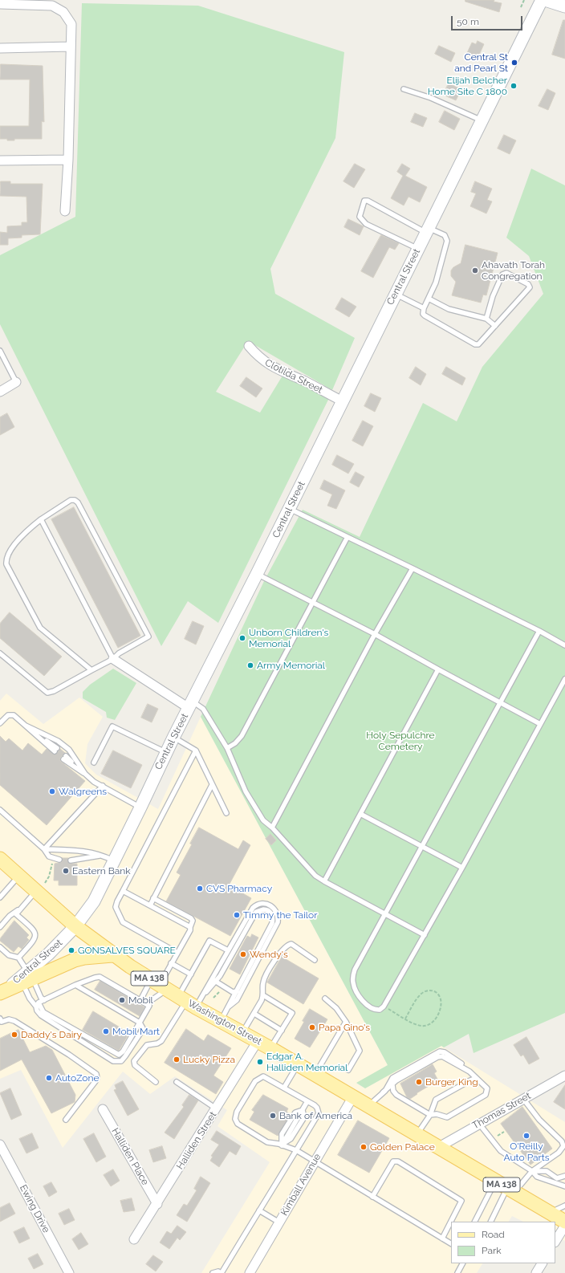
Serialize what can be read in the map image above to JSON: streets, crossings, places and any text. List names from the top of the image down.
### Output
{
  "streets": {
    "main road": ["Central Street", "MA 138", "Washington Street"],
    "street": [
      "Clotilda Street",
      "Thomas Street",
      "Halliden Street",
      "Halliden Place",
      "Kimball Avenue",
      "Ewing Drive"
    ]
  },
  "crossings": [
    ["Central Street", "Clotilda Street"],
    ["Central Street", "Washington Street"],
    ["Washington Street", "Thomas Street"],
    ["Washington Street", "Halliden Street"],
    ["Washington Street", "Kimball Avenue"],
    ["Halliden Street", "Halliden Place"]
  ],
  "parks": ["Holy Sepulchre Cemetery"],
  "places": [
    "Central St and Pearl St",
    "Elijah Belcher Home Site C 1800",
    "Ahavath Torah Congregation",
    "Unborn Children's Memorial",
    "Army Memorial",
    "Walgreens",
    "Eastern Bank",
    "CVS Pharmacy",
    "Timmy the Tailor",
    "GONSALVES SQUARE",
    "Wendy's",
    "Mobil",
    "Papa Gino's",
    "Mobil Mart",
    "Daddy's Dairy",
    "Lucky Pizza",
    "Edgar A. Halliden Memorial",
    "AutoZone",
    "Burger King",
    "Bank of America",
    "O'Reilly Auto Parts",
    "Golden Palace"
  ],
  "legend": ["Road", "Park"],
  "scale_bar": "50 m"
}
